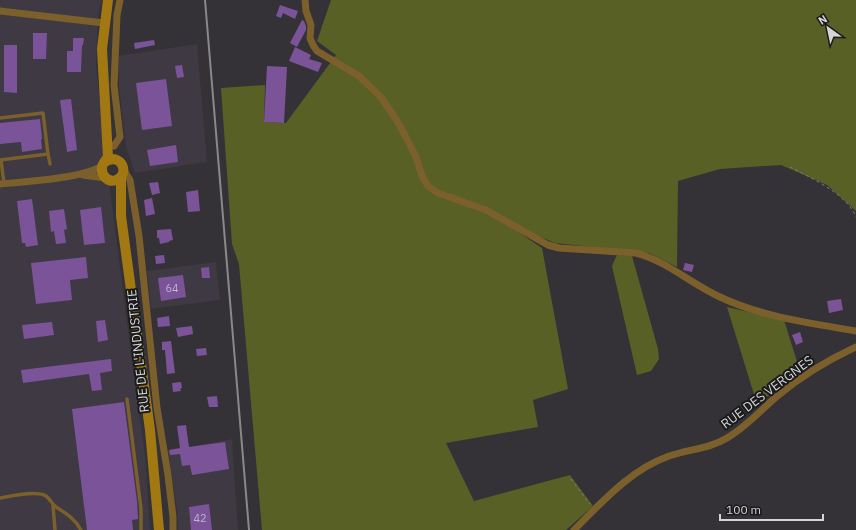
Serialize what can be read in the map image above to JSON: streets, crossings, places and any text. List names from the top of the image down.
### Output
{
  "streets": {
    "main road": ["RUE DE L'INDUSTRIE"],
    "street": ["RUE DES VERGNES"]
  },
  "house_numbers": ["64", "42"],
  "scale_bar": "100 m",
  "north": "top left"
}
